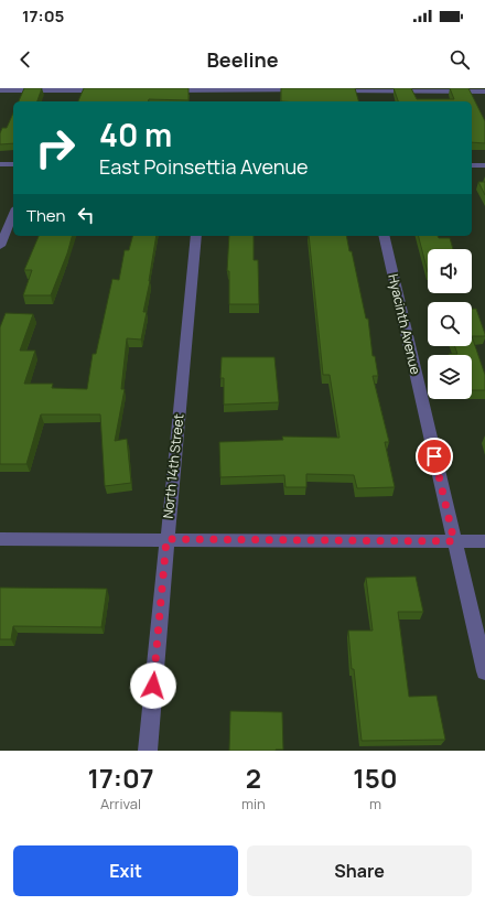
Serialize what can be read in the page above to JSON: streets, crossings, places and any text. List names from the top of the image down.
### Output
{
  "streets": {
    "street": ["Hyacinth Avenue", "North 14th Street"]
  },
  "page": {
    "status": "17:05",
    "header": "Beeline",
    "turn": ["40 m", "East Poinsettia Avenue"],
    "then": "Then",
    "eta": [
      "17:07",
      "Arrival",
      "2",
      "min",
      "150",
      "m"
    ],
    "buttons": ["Exit", "Share"]
  }
}
